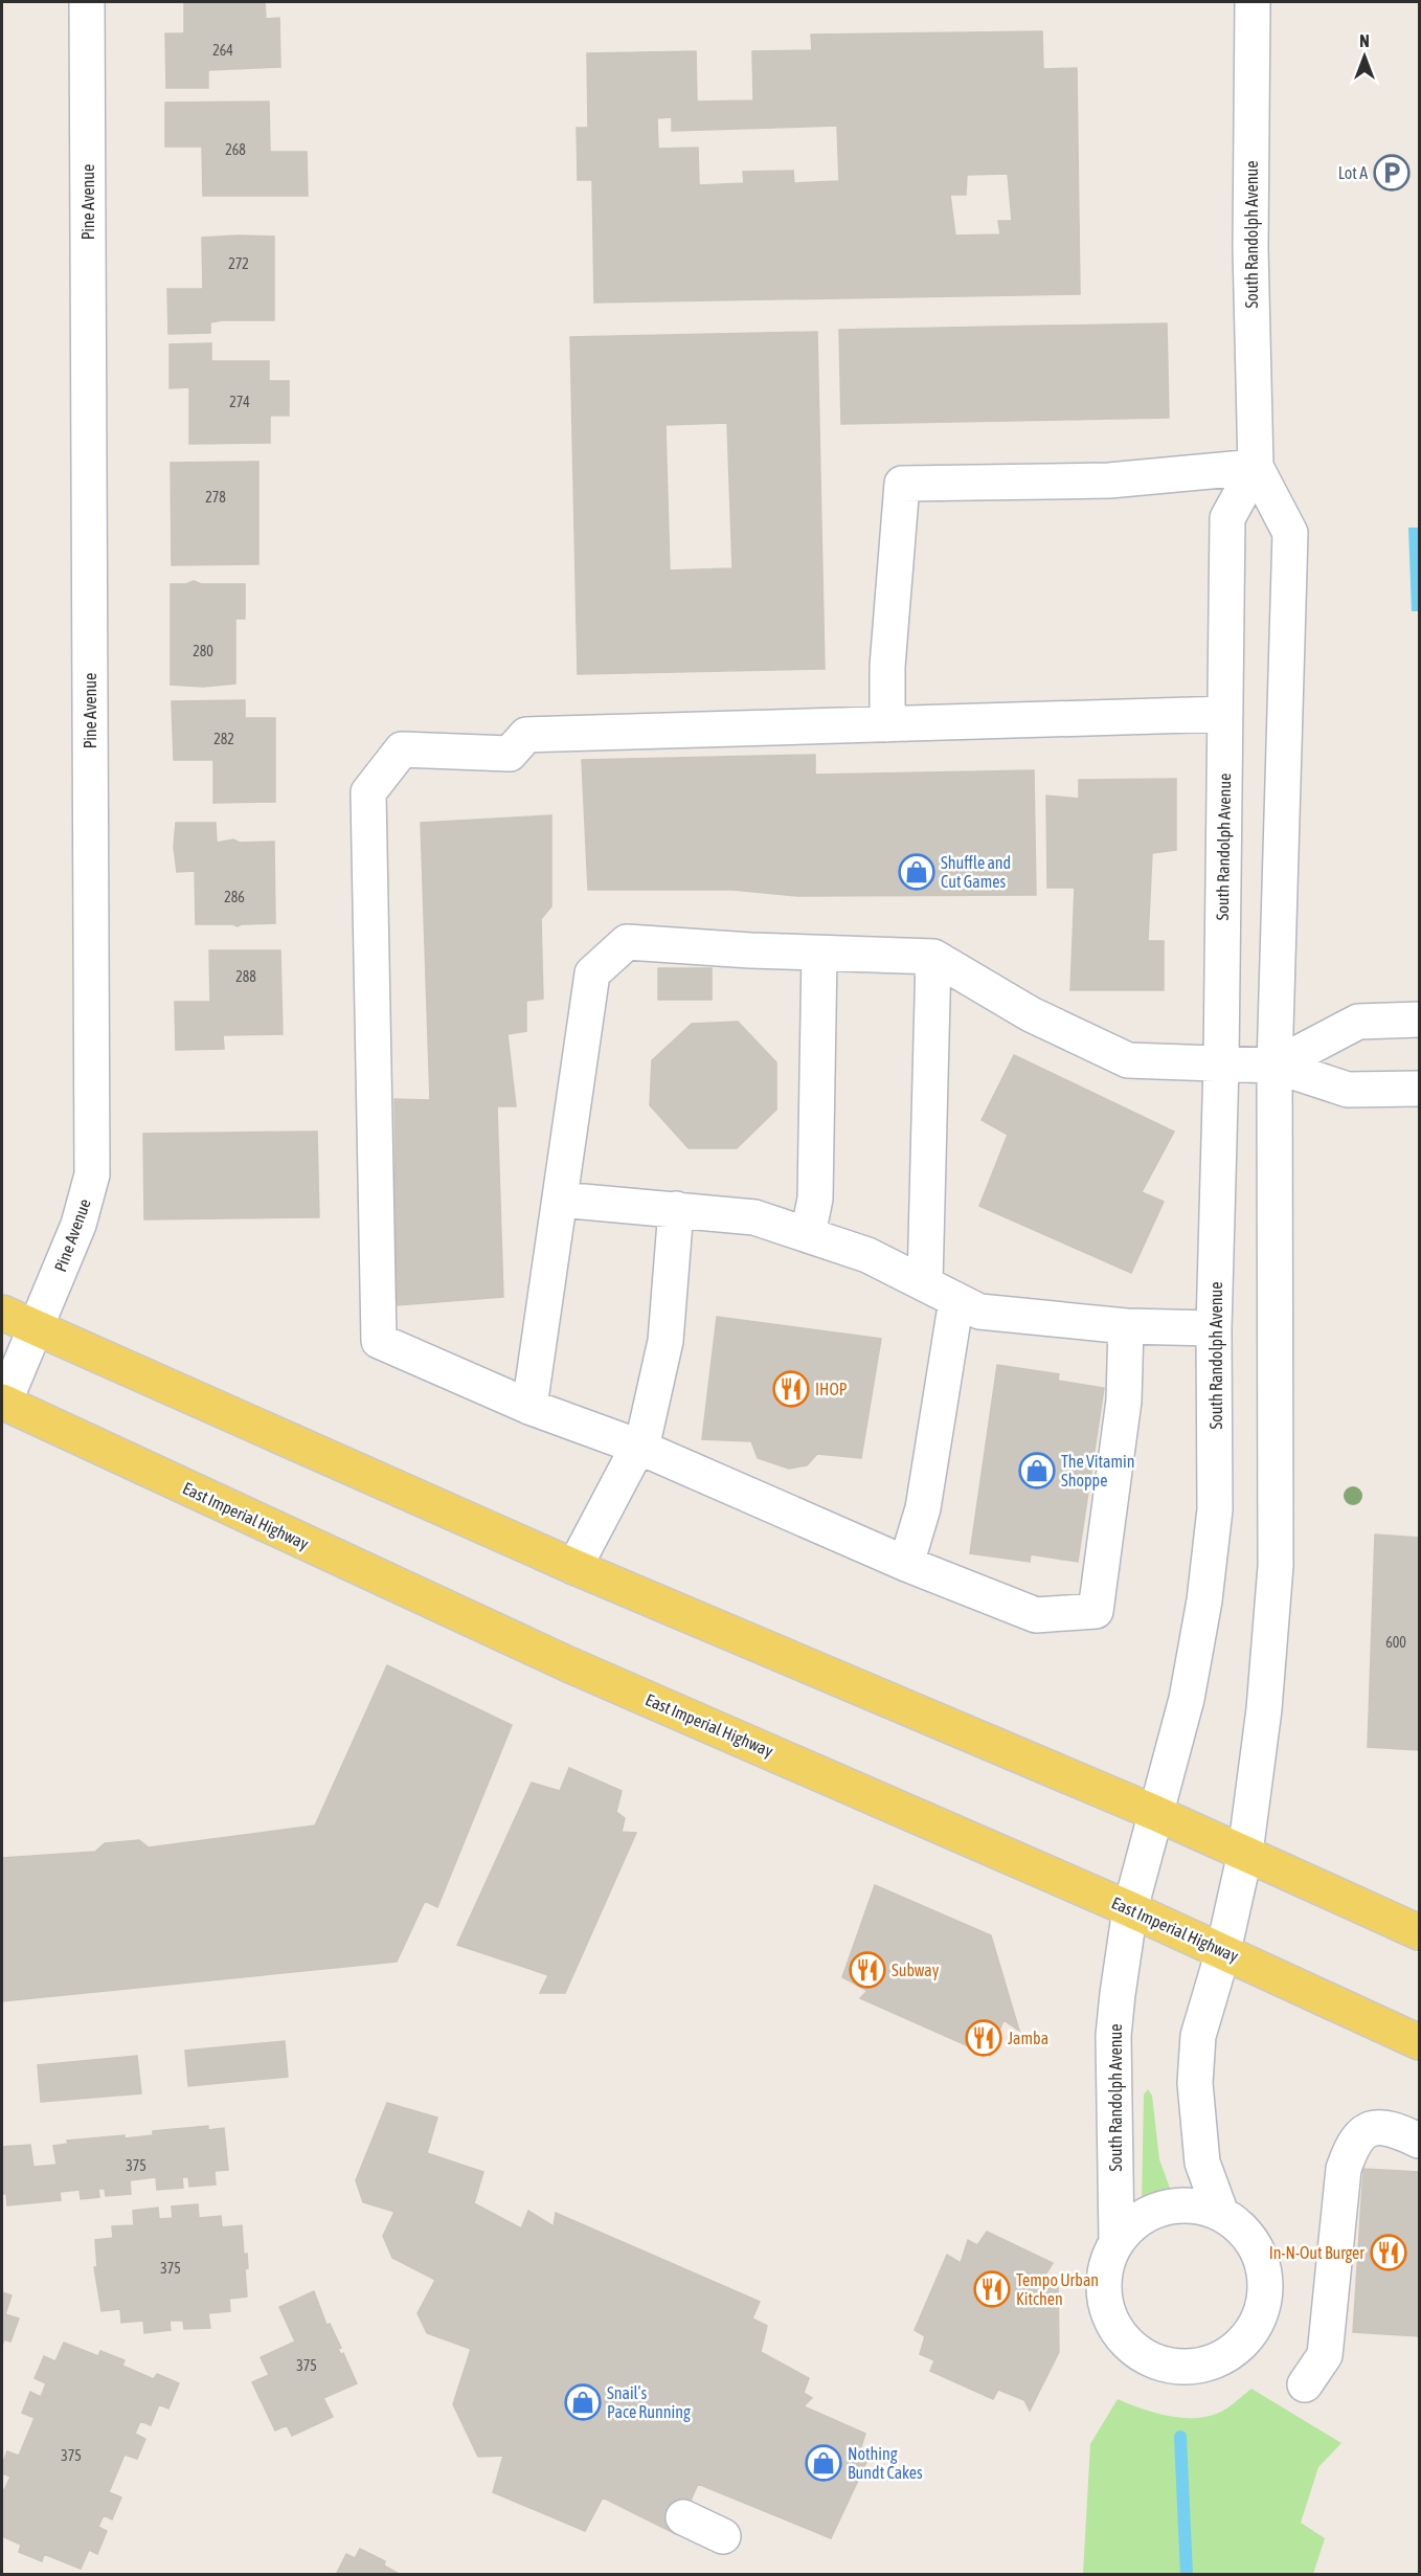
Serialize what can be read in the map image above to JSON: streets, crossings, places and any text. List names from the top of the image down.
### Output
{
  "streets": {
    "main road": ["East Imperial Highway"],
    "street": ["Pine Avenue", "South Randolph Avenue"]
  },
  "crossings": [
    ["Pine Avenue", "East Imperial Highway"],
    ["South Randolph Avenue", "East Imperial Highway"]
  ],
  "places": {
    "parking": ["Lot A"],
    "shop": [
      "Shuffle and Cut Games",
      "The Vitamin Shoppe",
      "Snail’s Pace Running",
      "Nothing Bundt Cakes"
    ],
    "restaurant": [
      "IHOP",
      "Subway",
      "Jamba",
      "In-N-Out Burger",
      "Tempo Urban Kitchen"
    ]
  },
  "house_numbers": [
    "264",
    "268",
    "272",
    "274",
    "278",
    "280",
    "282",
    "286",
    "288",
    "600",
    "375",
    "375",
    "375",
    "375"
  ],
  "north": "top"
}
